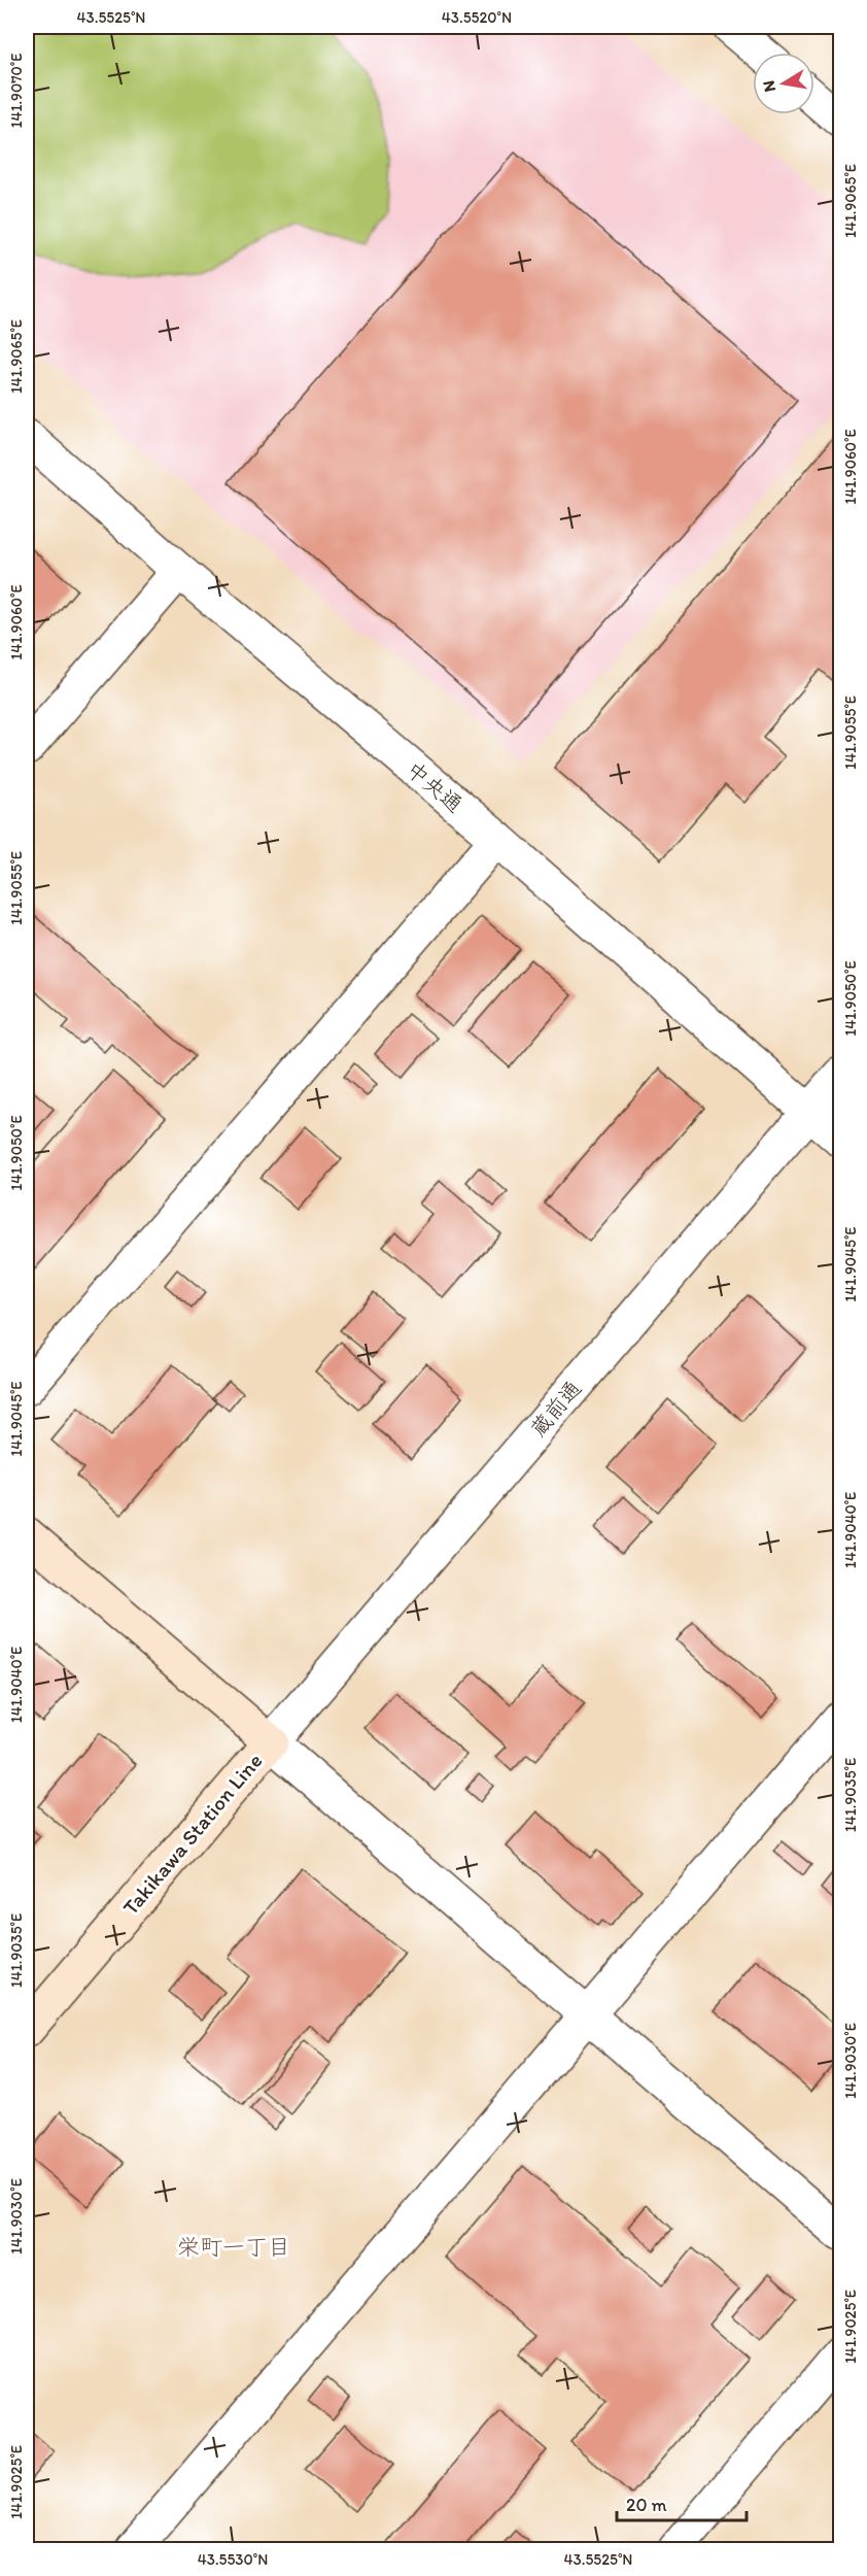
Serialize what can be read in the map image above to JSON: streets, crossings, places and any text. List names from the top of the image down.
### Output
{
  "streets": {
    "main road": ["Takikawa Station Line"],
    "street": ["中央通", "蔵前通"]
  },
  "crossings": [
    ["中央通", "蔵前通"],
    ["蔵前通", "Takikawa Station Line"]
  ],
  "districts": ["栄町一丁目"],
  "scale_bar": "20 m",
  "north": "left",
  "coordinates": [
    "43.5525°N",
    "43.5520°N",
    "141.9070°E",
    "141.9065°E",
    "141.9060°E",
    "141.9055°E",
    "141.9050°E",
    "141.9045°E",
    "141.9040°E",
    "141.9035°E",
    "141.9030°E",
    "141.9025°E",
    "43.5530°N"
  ]
}
